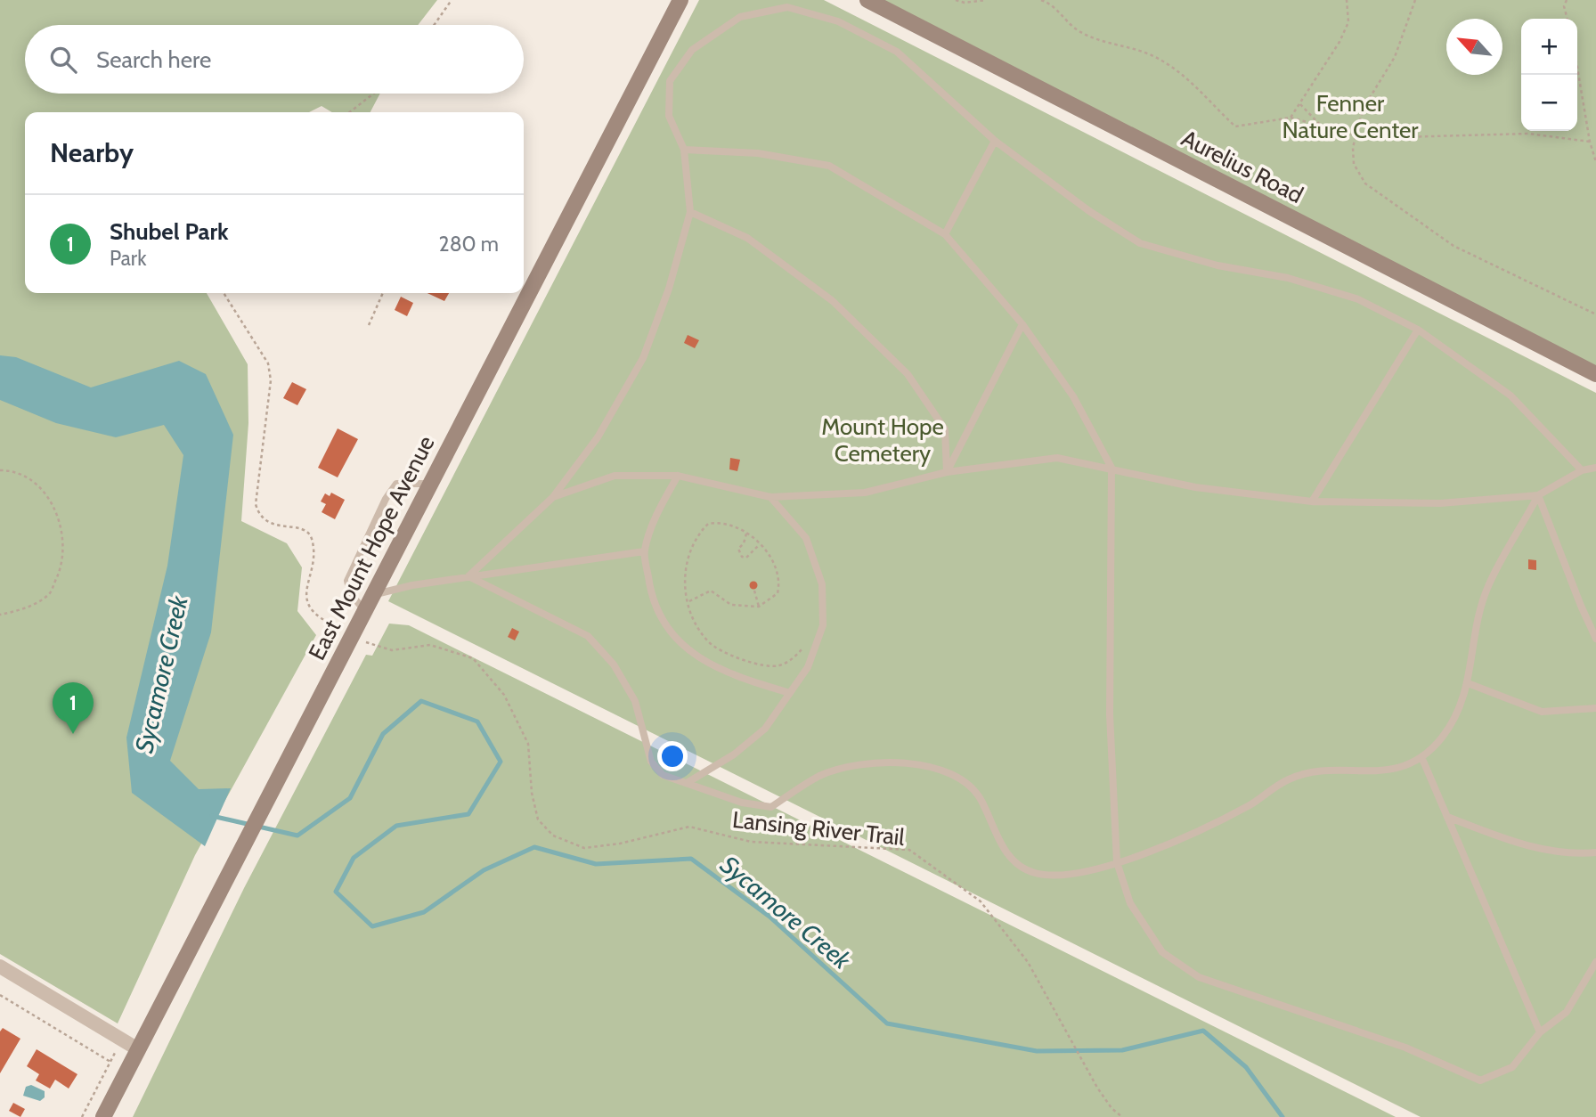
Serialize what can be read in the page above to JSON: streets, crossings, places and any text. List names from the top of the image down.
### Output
{
  "streets": {
    "street": ["Aurelius Road", "East Mount Hope Avenue"],
    "path": ["Lansing River Trail"]
  },
  "water": ["Sycamore Creek"],
  "parks": ["Fenner Nature Center", "Mount Hope Cemetery"],
  "north": "top left",
  "page": {
    "map_buttons": ["+", "−"],
    "search": "Search here",
    "heading": "Nearby",
    "list": [
      {
        "mark": "1",
        "name": "Shubel Park",
        "note": "Park",
        "value": "280 m"
      }
    ],
    "pins": "1"
  }
}
